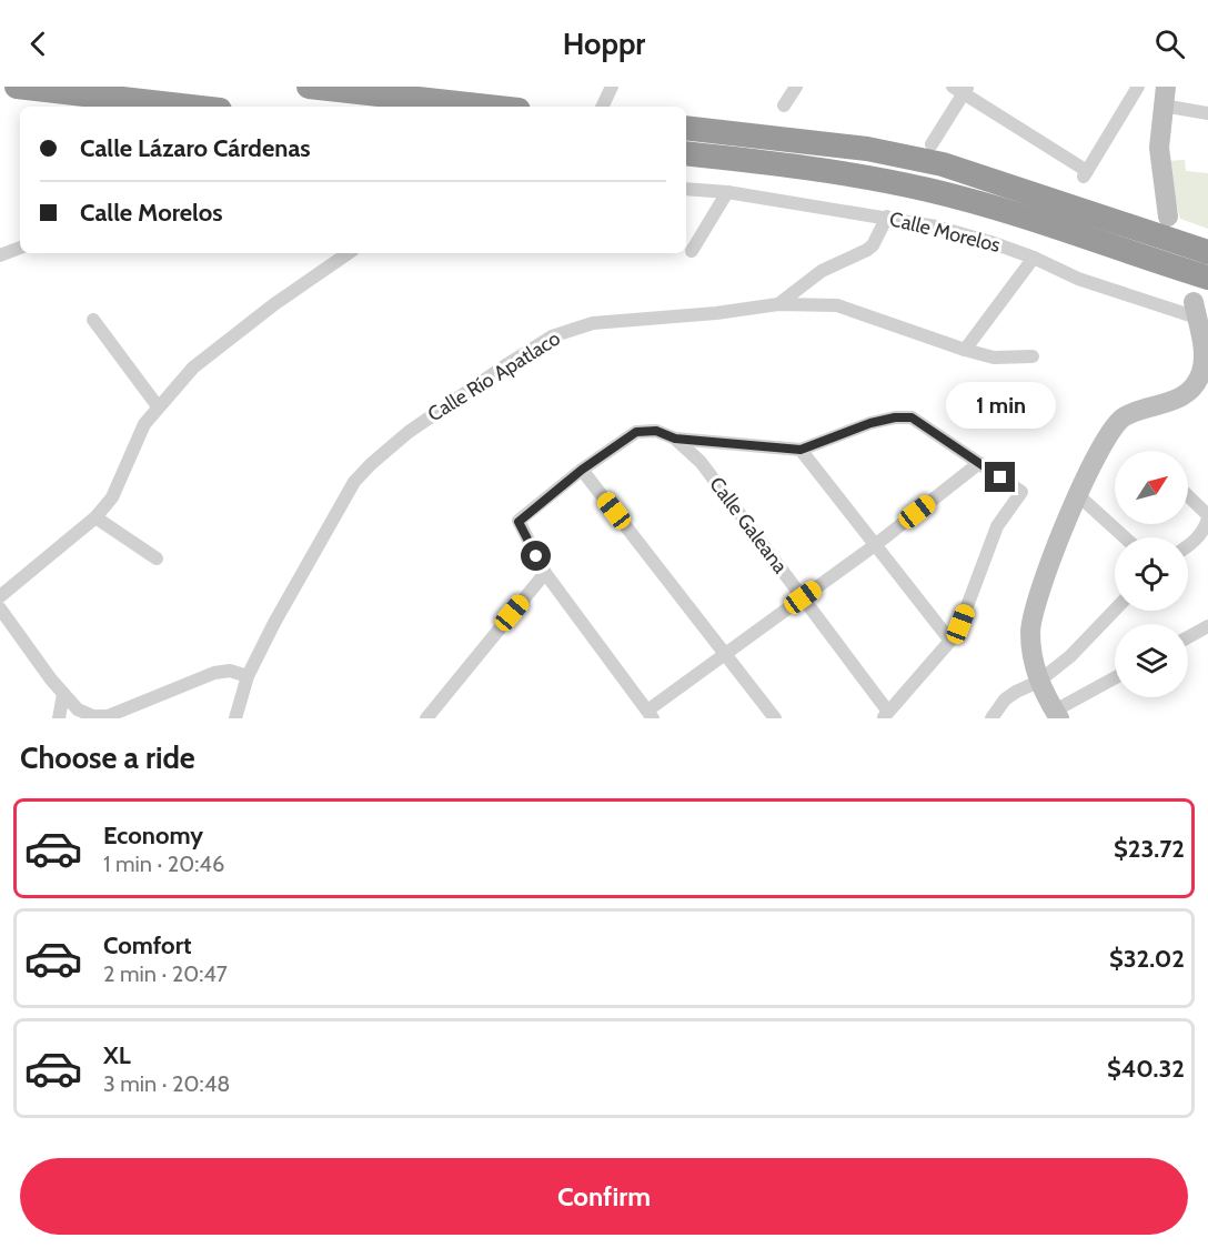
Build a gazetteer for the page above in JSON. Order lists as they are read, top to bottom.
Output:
{
  "streets": {
    "street": ["Calle Morelos", "Calle Río Apatlaco", "Calle Galeana"]
  },
  "north": "top right",
  "page": {
    "header": "Hoppr",
    "banner": ["Calle Lázaro Cárdenas", "Calle Morelos"],
    "bubble": "1 min",
    "heading": "Choose a ride",
    "list": [
      {
        "name": "Economy",
        "note": "1 min · 20:46",
        "value": "$23.72"
      },
      {
        "name": "Comfort",
        "note": "2 min · 20:47",
        "value": "$32.02"
      },
      {
        "name": "XL",
        "note": "3 min · 20:48",
        "value": "$40.32"
      }
    ],
    "buttons": "Confirm"
  }
}
